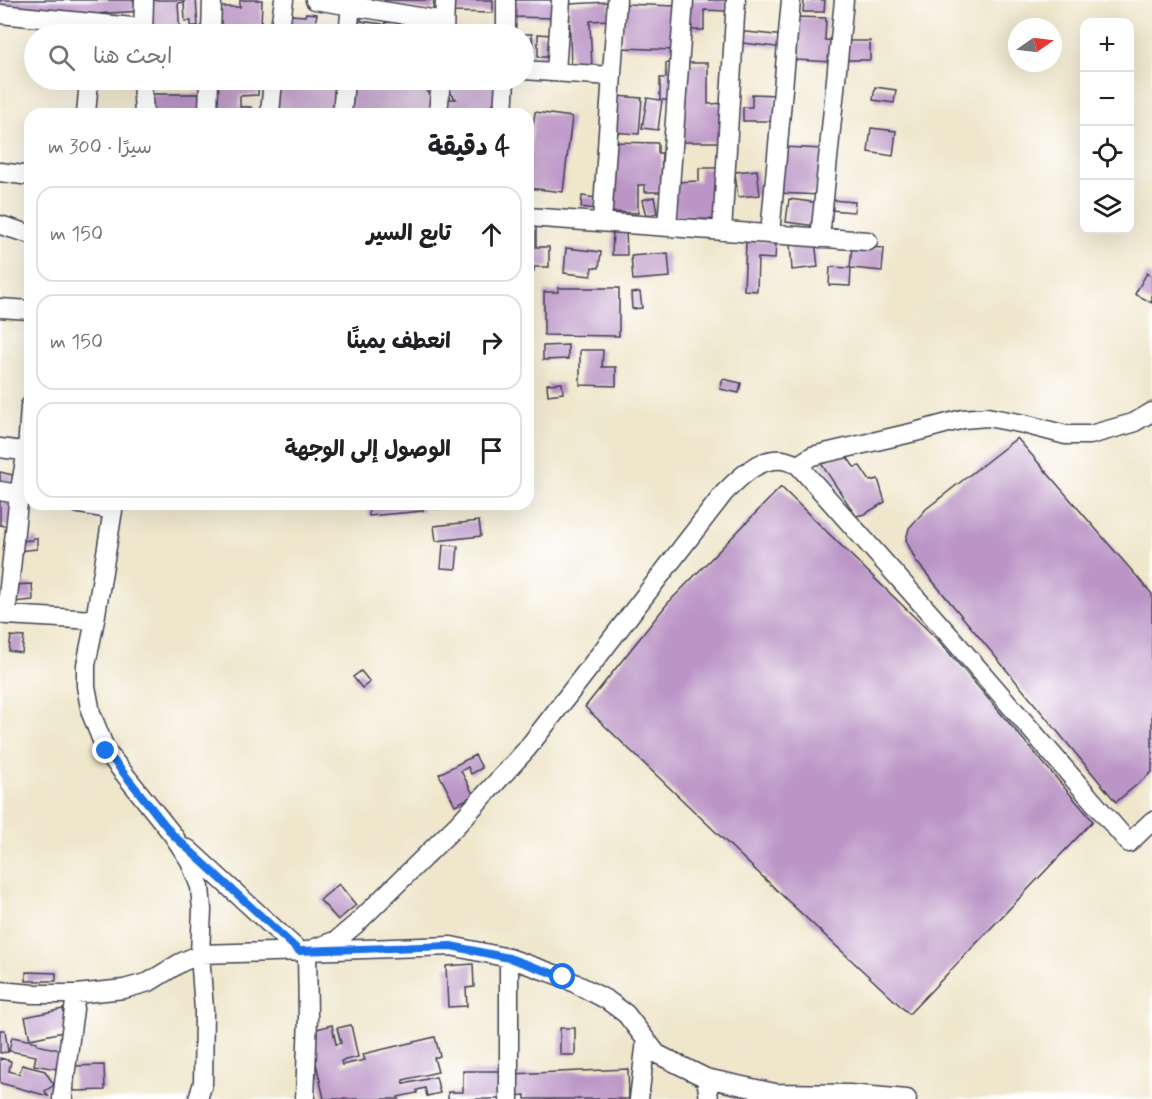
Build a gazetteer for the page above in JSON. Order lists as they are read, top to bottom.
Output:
{
  "north": "right",
  "page": {
    "map_buttons": ["+", "−"],
    "search": "ابحث هنا",
    "heading": ["4 دقيقة", "سيرًا · 300 m"],
    "list": [
      ["تابع السير", "150 m"],
      ["انعطف يمينًا", "150 m"],
      "الوصول إلى الوجهة"
    ]
  }
}
